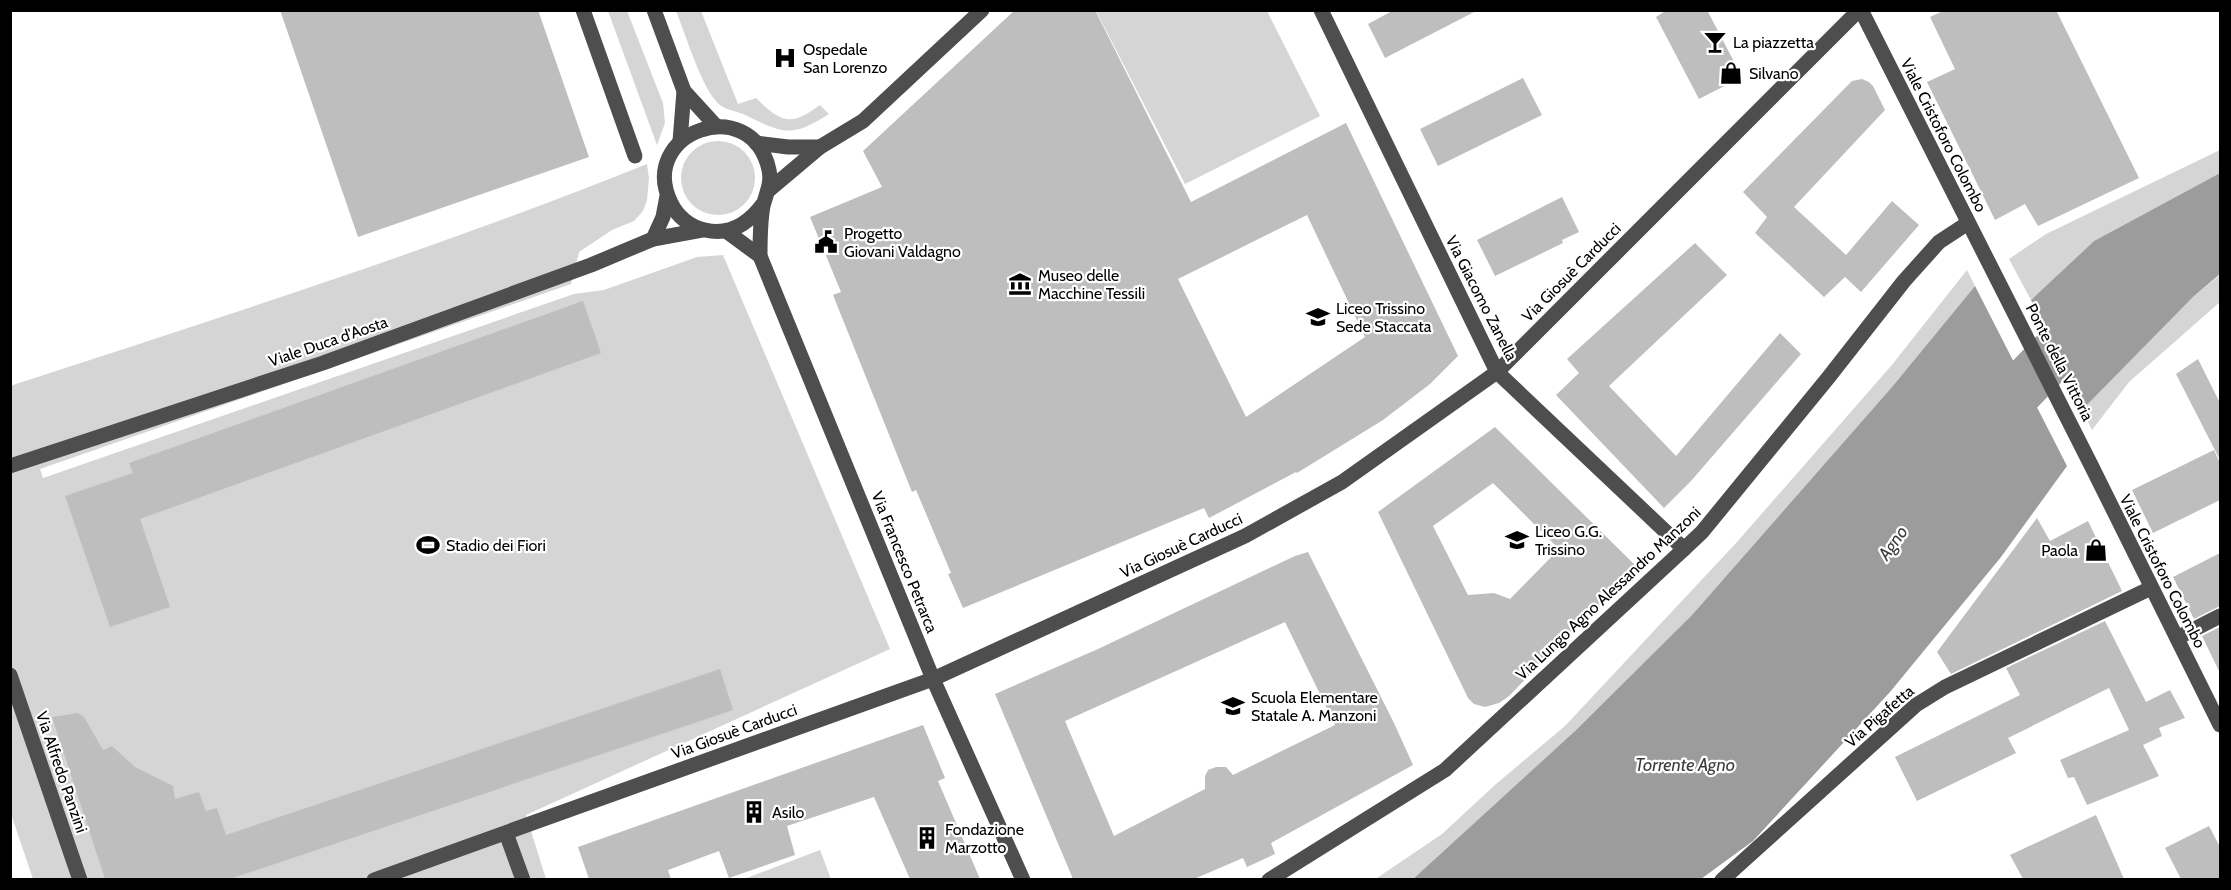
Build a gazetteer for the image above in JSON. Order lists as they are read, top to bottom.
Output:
{
  "streets": {
    "street": [
      "Viale Cristoforo Colombo",
      "Via Giosuè Carducci",
      "Via Giacomo Zanella",
      "Viale Duca d'Aosta",
      "Ponte della Vittoria",
      "Via Francesco Petrarca",
      "Via Lungo Agno Alessandro Manzoni",
      "Via Pigafetta",
      "Via Alfredo Panzini"
    ]
  },
  "crossings": [
    ["Viale Cristoforo Colombo", "Via Giosuè Carducci"],
    ["Viale Cristoforo Colombo", "Ponte della Vittoria"],
    ["Viale Cristoforo Colombo", "Via Lungo Agno Alessandro Manzoni"],
    ["Viale Cristoforo Colombo", "Via Pigafetta"],
    ["Via Giosuè Carducci", "Via Giacomo Zanella"],
    ["Via Giosuè Carducci", "Via Francesco Petrarca"],
    ["Via Giacomo Zanella", "Via Lungo Agno Alessandro Manzoni"]
  ],
  "water": ["Agno", "Torrente Agno"],
  "places": {
    "bar": ["La piazzetta"],
    "hospital": ["Ospedale San Lorenzo"],
    "shop": ["Silvano", "Paola"],
    "public building": ["Progetto Giovani Valdagno"],
    "museum": ["Museo delle Macchine Tessili"],
    "school or university": ["Liceo Trissino Sede Staccata", "Liceo G.G. Trissino", "Scuola Elementare Statale A. Manzoni"],
    "sports": ["Stadio dei Fiori"],
    "building": ["Asilo", "Fondazione Marzotto"]
  }
}
